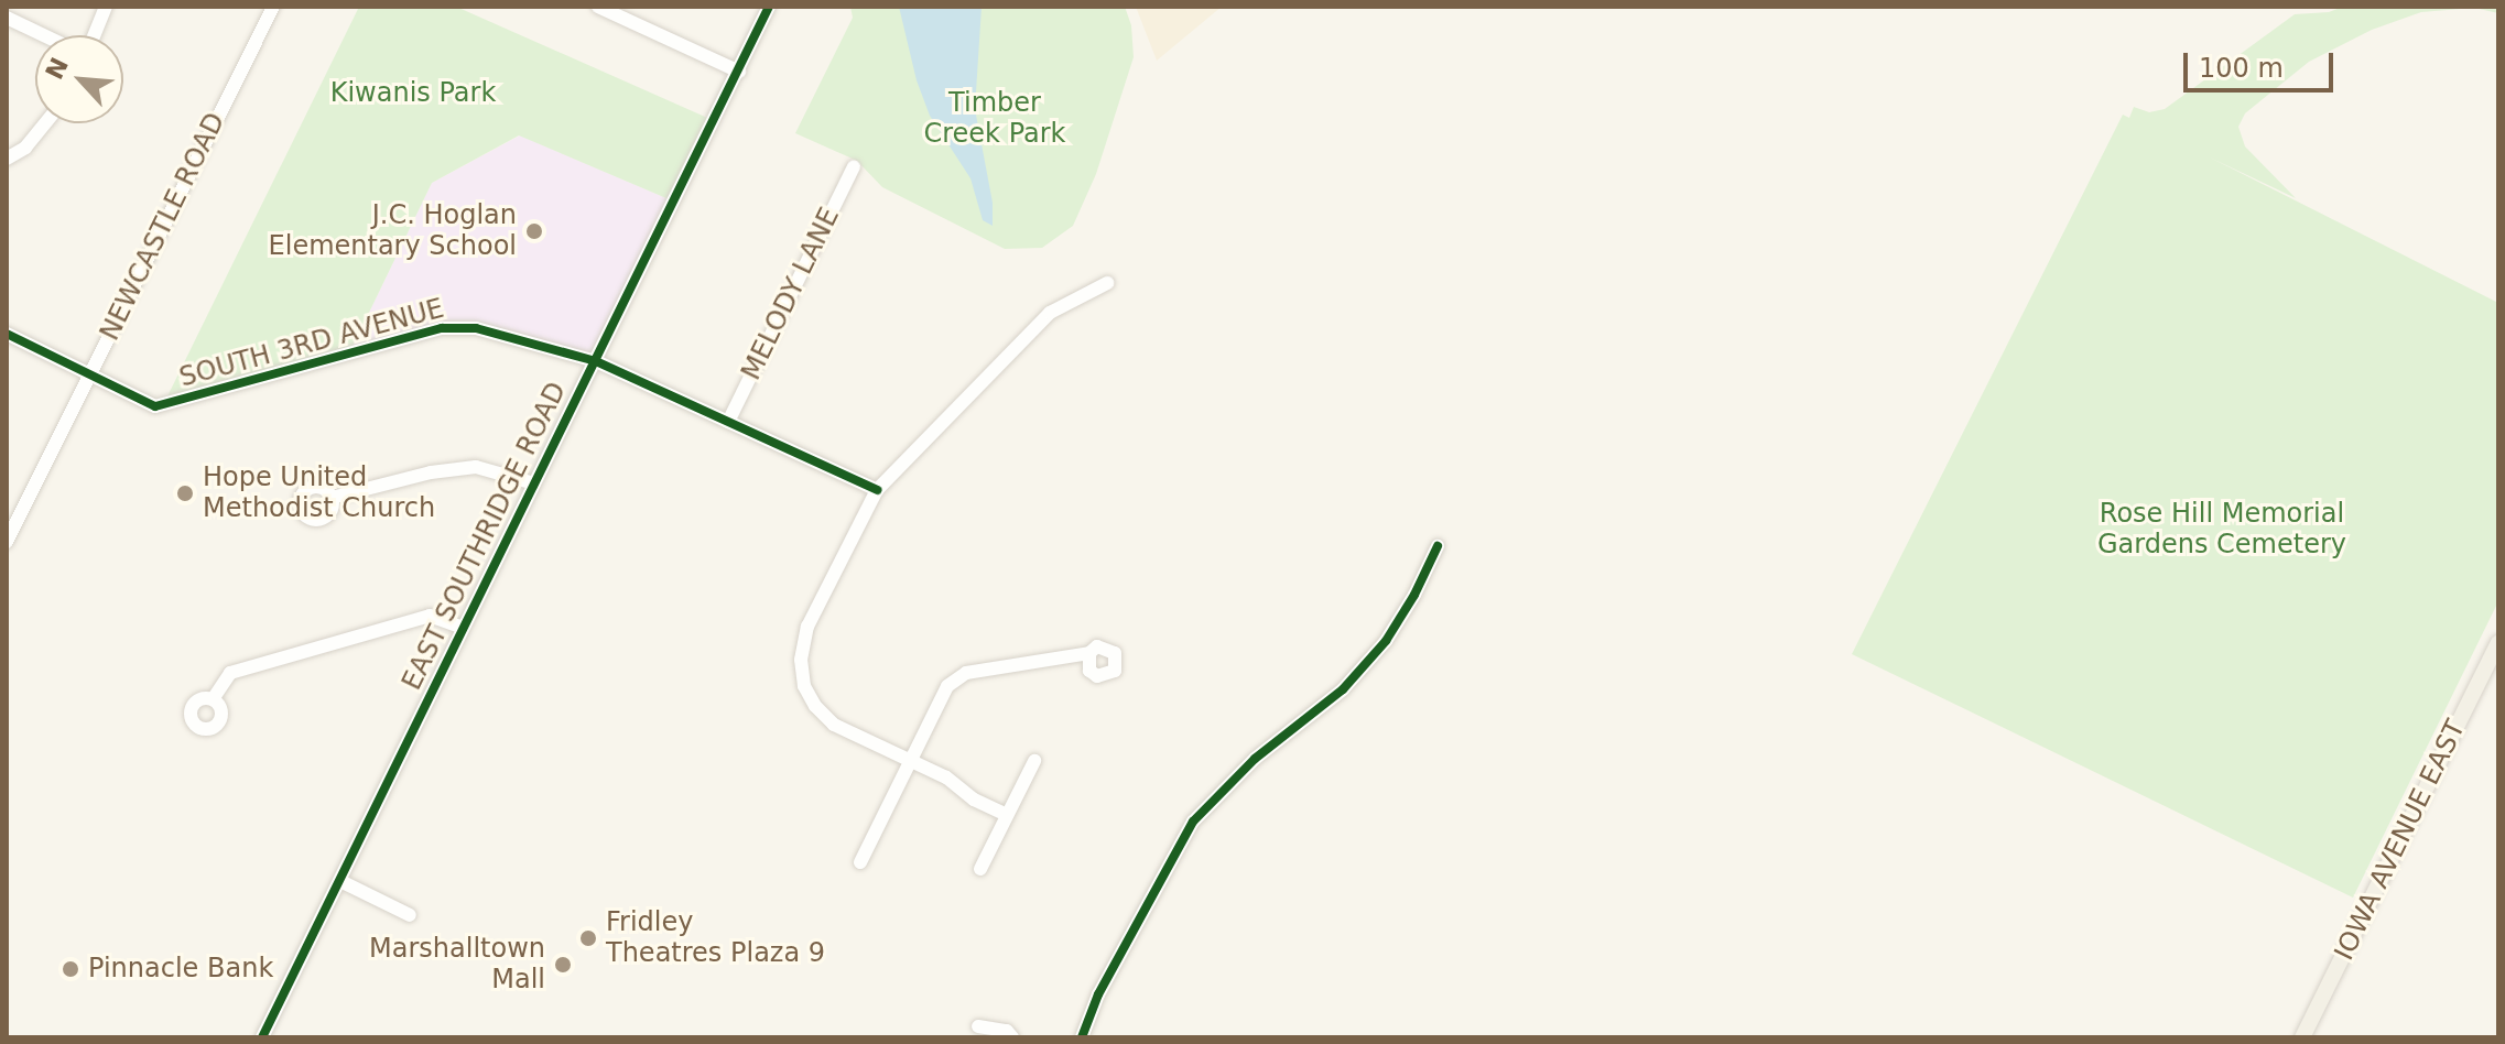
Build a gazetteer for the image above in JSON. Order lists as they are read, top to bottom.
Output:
{
  "streets": {
    "main road": ["IOWA AVENUE EAST"],
    "street": [
      "NEWCASTLE ROAD",
      "MELODY LANE",
      "SOUTH 3RD AVENUE",
      "EAST SOUTHRIDGE ROAD"
    ]
  },
  "crossings": [
    ["NEWCASTLE ROAD", "SOUTH 3RD AVENUE"],
    ["MELODY LANE", "SOUTH 3RD AVENUE"],
    ["SOUTH 3RD AVENUE", "EAST SOUTHRIDGE ROAD"]
  ],
  "parks": ["Kiwanis Park", "Timber Creek Park", "Rose Hill Memorial Gardens Cemetery"],
  "places": [
    "J.C. Hoglan Elementary School",
    "Hope United Methodist Church",
    "Fridley Theatres Plaza 9",
    "Marshalltown Mall",
    "Pinnacle Bank"
  ],
  "scale_bar": "100 m",
  "north": "top left"
}
